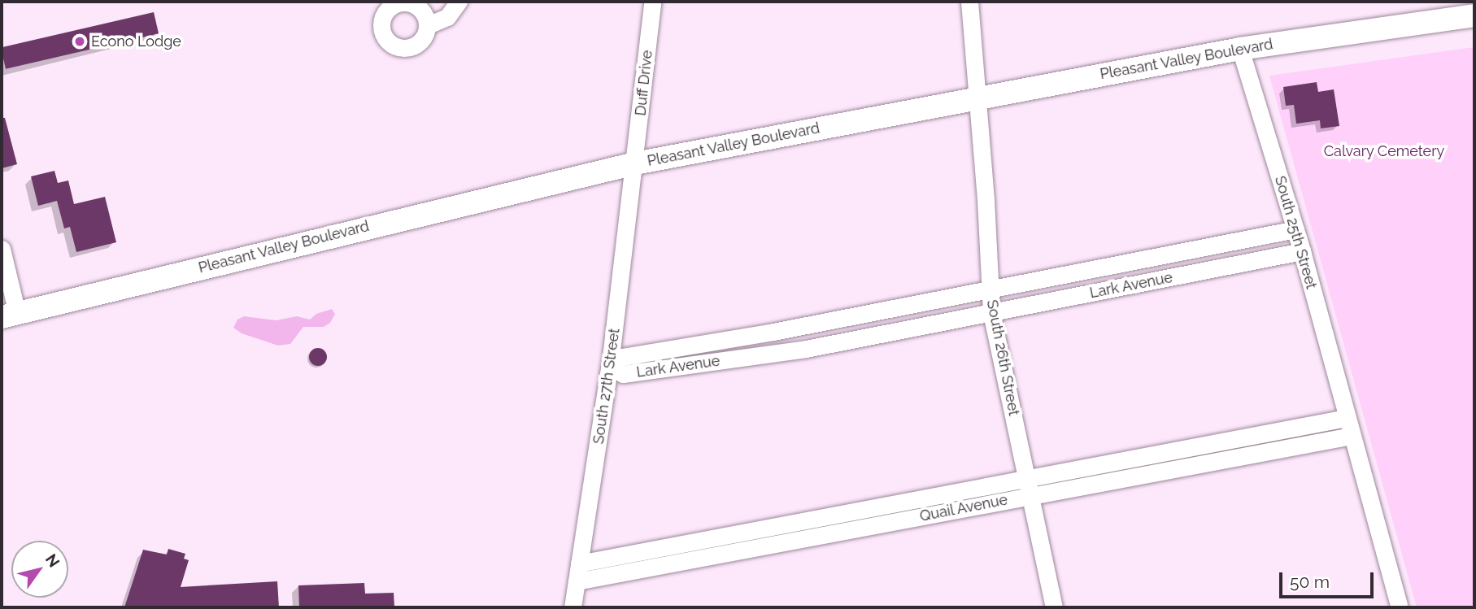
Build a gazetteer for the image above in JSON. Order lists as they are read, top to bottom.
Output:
{
  "streets": {
    "main road": ["Pleasant Valley Boulevard"],
    "street": [
      "Duff Drive",
      "South 25th Street",
      "Lark Avenue",
      "South 26th Street",
      "South 27th Street",
      "Quail Avenue"
    ]
  },
  "crossings": [
    ["Pleasant Valley Boulevard", "Duff Drive"],
    ["Pleasant Valley Boulevard", "South 25th Street"],
    ["Pleasant Valley Boulevard", "South 26th Street"],
    ["Pleasant Valley Boulevard", "South 27th Street"],
    ["Duff Drive", "South 27th Street"],
    ["South 25th Street", "Lark Avenue"],
    ["South 25th Street", "Quail Avenue"],
    ["Lark Avenue", "South 26th Street"],
    ["Lark Avenue", "South 27th Street"],
    ["South 26th Street", "Quail Avenue"],
    ["South 27th Street", "Quail Avenue"]
  ],
  "parks": ["Calvary Cemetery"],
  "places": ["Econo Lodge"],
  "scale_bar": "50 m",
  "north": "top right"
}
